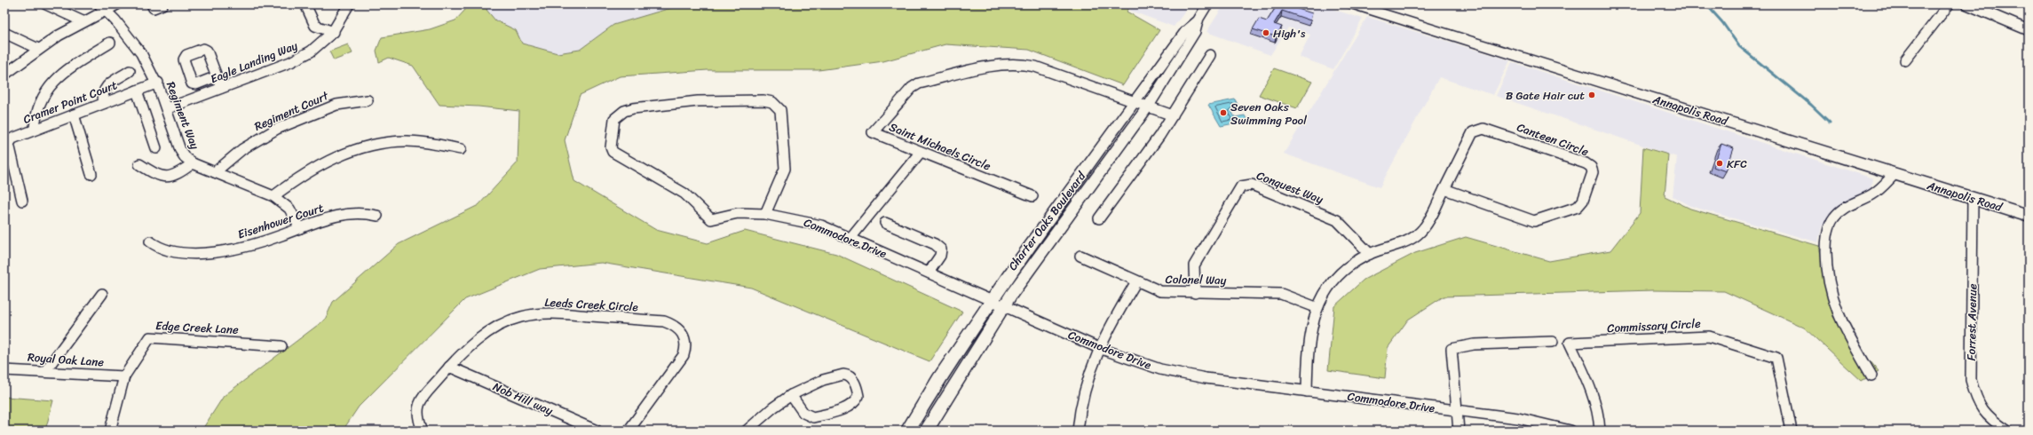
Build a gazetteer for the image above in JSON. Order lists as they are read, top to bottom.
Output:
{
  "streets": {
    "main road": ["Annapolis Road"],
    "street": [
      "Eagle Landing Way",
      "Cramer Point Court",
      "Regiment Court",
      "Regiment Way",
      "Canteen Circle",
      "Saint Michaels Circle",
      "Conquest Way",
      "Eisenhower Court",
      "Charter Oaks Boulevard",
      "Commodore Drive",
      "Colonel Way",
      "Leeds Creek Circle",
      "Forrest Avenue",
      "Commissary Circle",
      "Edge Creek Lane",
      "Royal Oak Lane",
      "Nob Hill way"
    ]
  },
  "crossings": [
    ["Eagle Landing Way", "Regiment Way"],
    ["Cramer Point Court", "Regiment Way"],
    ["Annapolis Road", "Forrest Avenue"],
    ["Regiment Court", "Regiment Way"],
    ["Regiment Way", "Eisenhower Court"],
    ["Canteen Circle", "Conquest Way"],
    ["Canteen Circle", "Commodore Drive"],
    ["Canteen Circle", "Colonel Way"],
    ["Saint Michaels Circle", "Charter Oaks Boulevard"],
    ["Conquest Way", "Colonel Way"],
    ["Charter Oaks Boulevard", "Commodore Drive"],
    ["Leeds Creek Circle", "Nob Hill way"],
    ["Edge Creek Lane", "Royal Oak Lane"]
  ],
  "places": [
    "High's",
    "B Gate Hair cut",
    "Seven Oaks Swimming Pool",
    "KFC"
  ]
}
